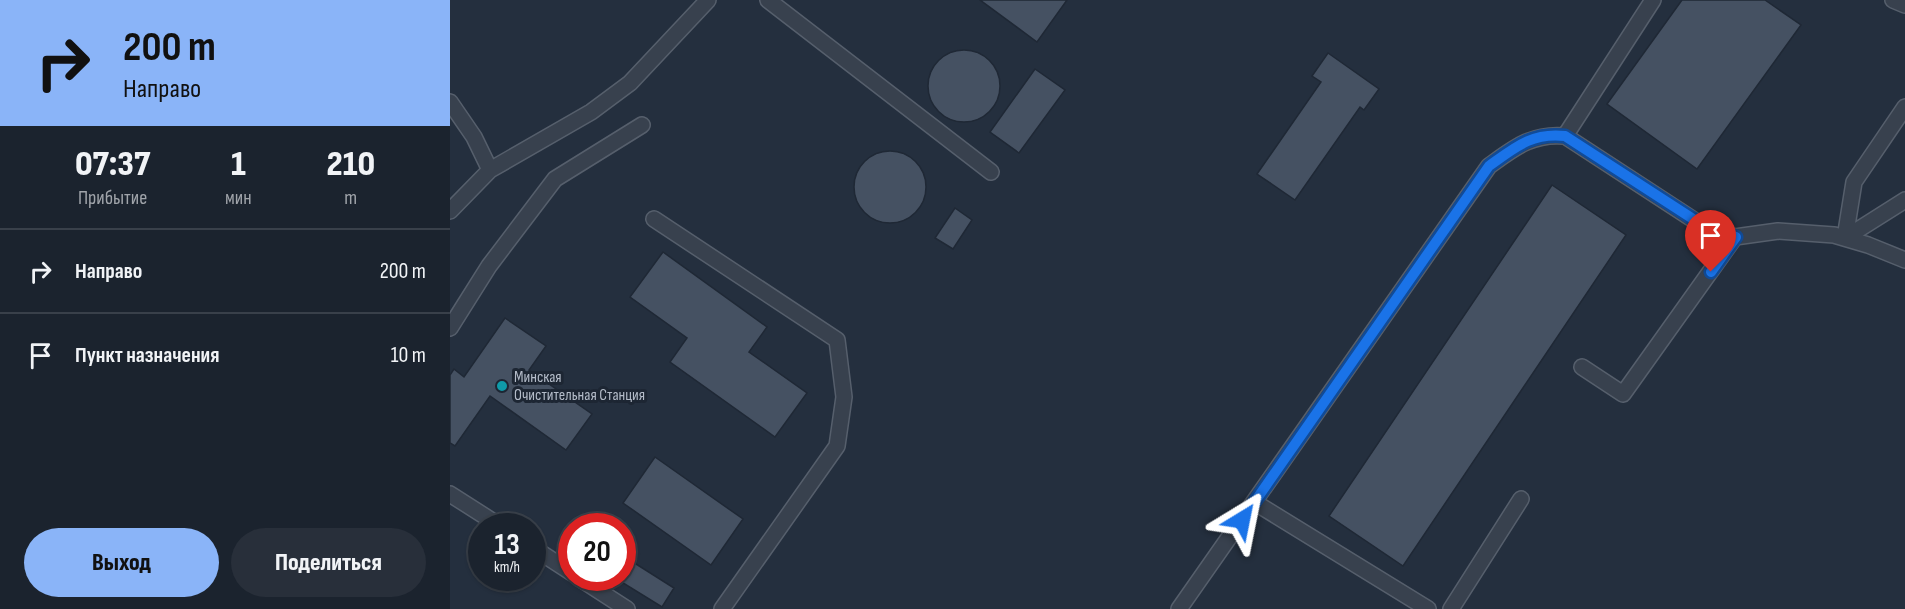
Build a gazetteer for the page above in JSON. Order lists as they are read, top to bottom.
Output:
{
  "places": ["Минская Очистительная Станция"],
  "page": {
    "turn": ["200 m", "Направо"],
    "eta": [
      "07:37",
      "Прибытие",
      "1",
      "мин",
      "210",
      "m"
    ],
    "list": [
      {
        "name": "Направо",
        "value": "200 m"
      },
      {
        "name": "Пункт назначения",
        "value": "10 m"
      }
    ],
    "speed": "13 km/h",
    "limit": "20",
    "buttons": ["Выход", "Поделиться"]
  }
}
